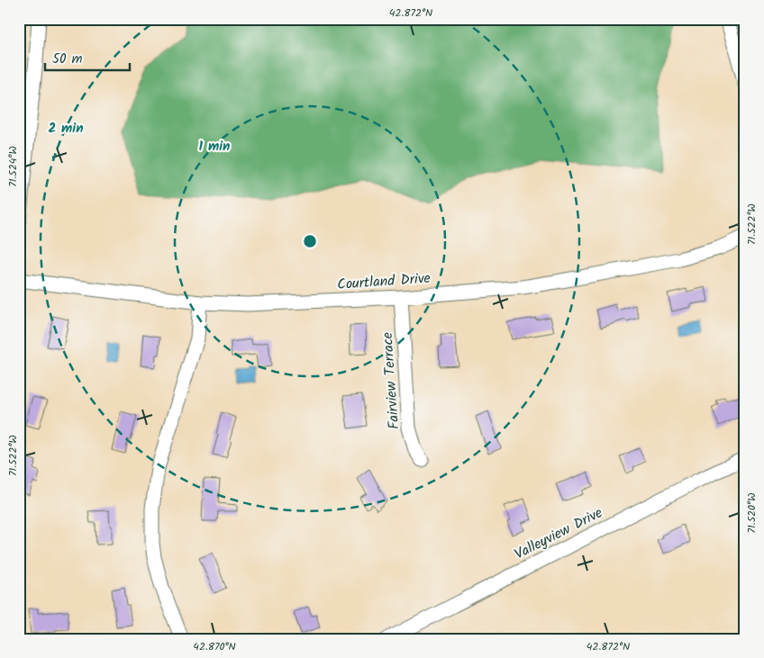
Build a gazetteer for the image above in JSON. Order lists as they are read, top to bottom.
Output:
{
  "streets": {
    "street": ["Courtland Drive", "Fairview Terrace", "Valleyview Drive"]
  },
  "crossings": [
    ["Courtland Drive", "Fairview Terrace"]
  ],
  "scale_bar": "50 m",
  "coordinates": [
    "42.872°N",
    "71.524°W",
    "71.522°W",
    "71.520°W",
    "42.870°N"
  ],
  "rings": ["2 min", "1 min"]
}
